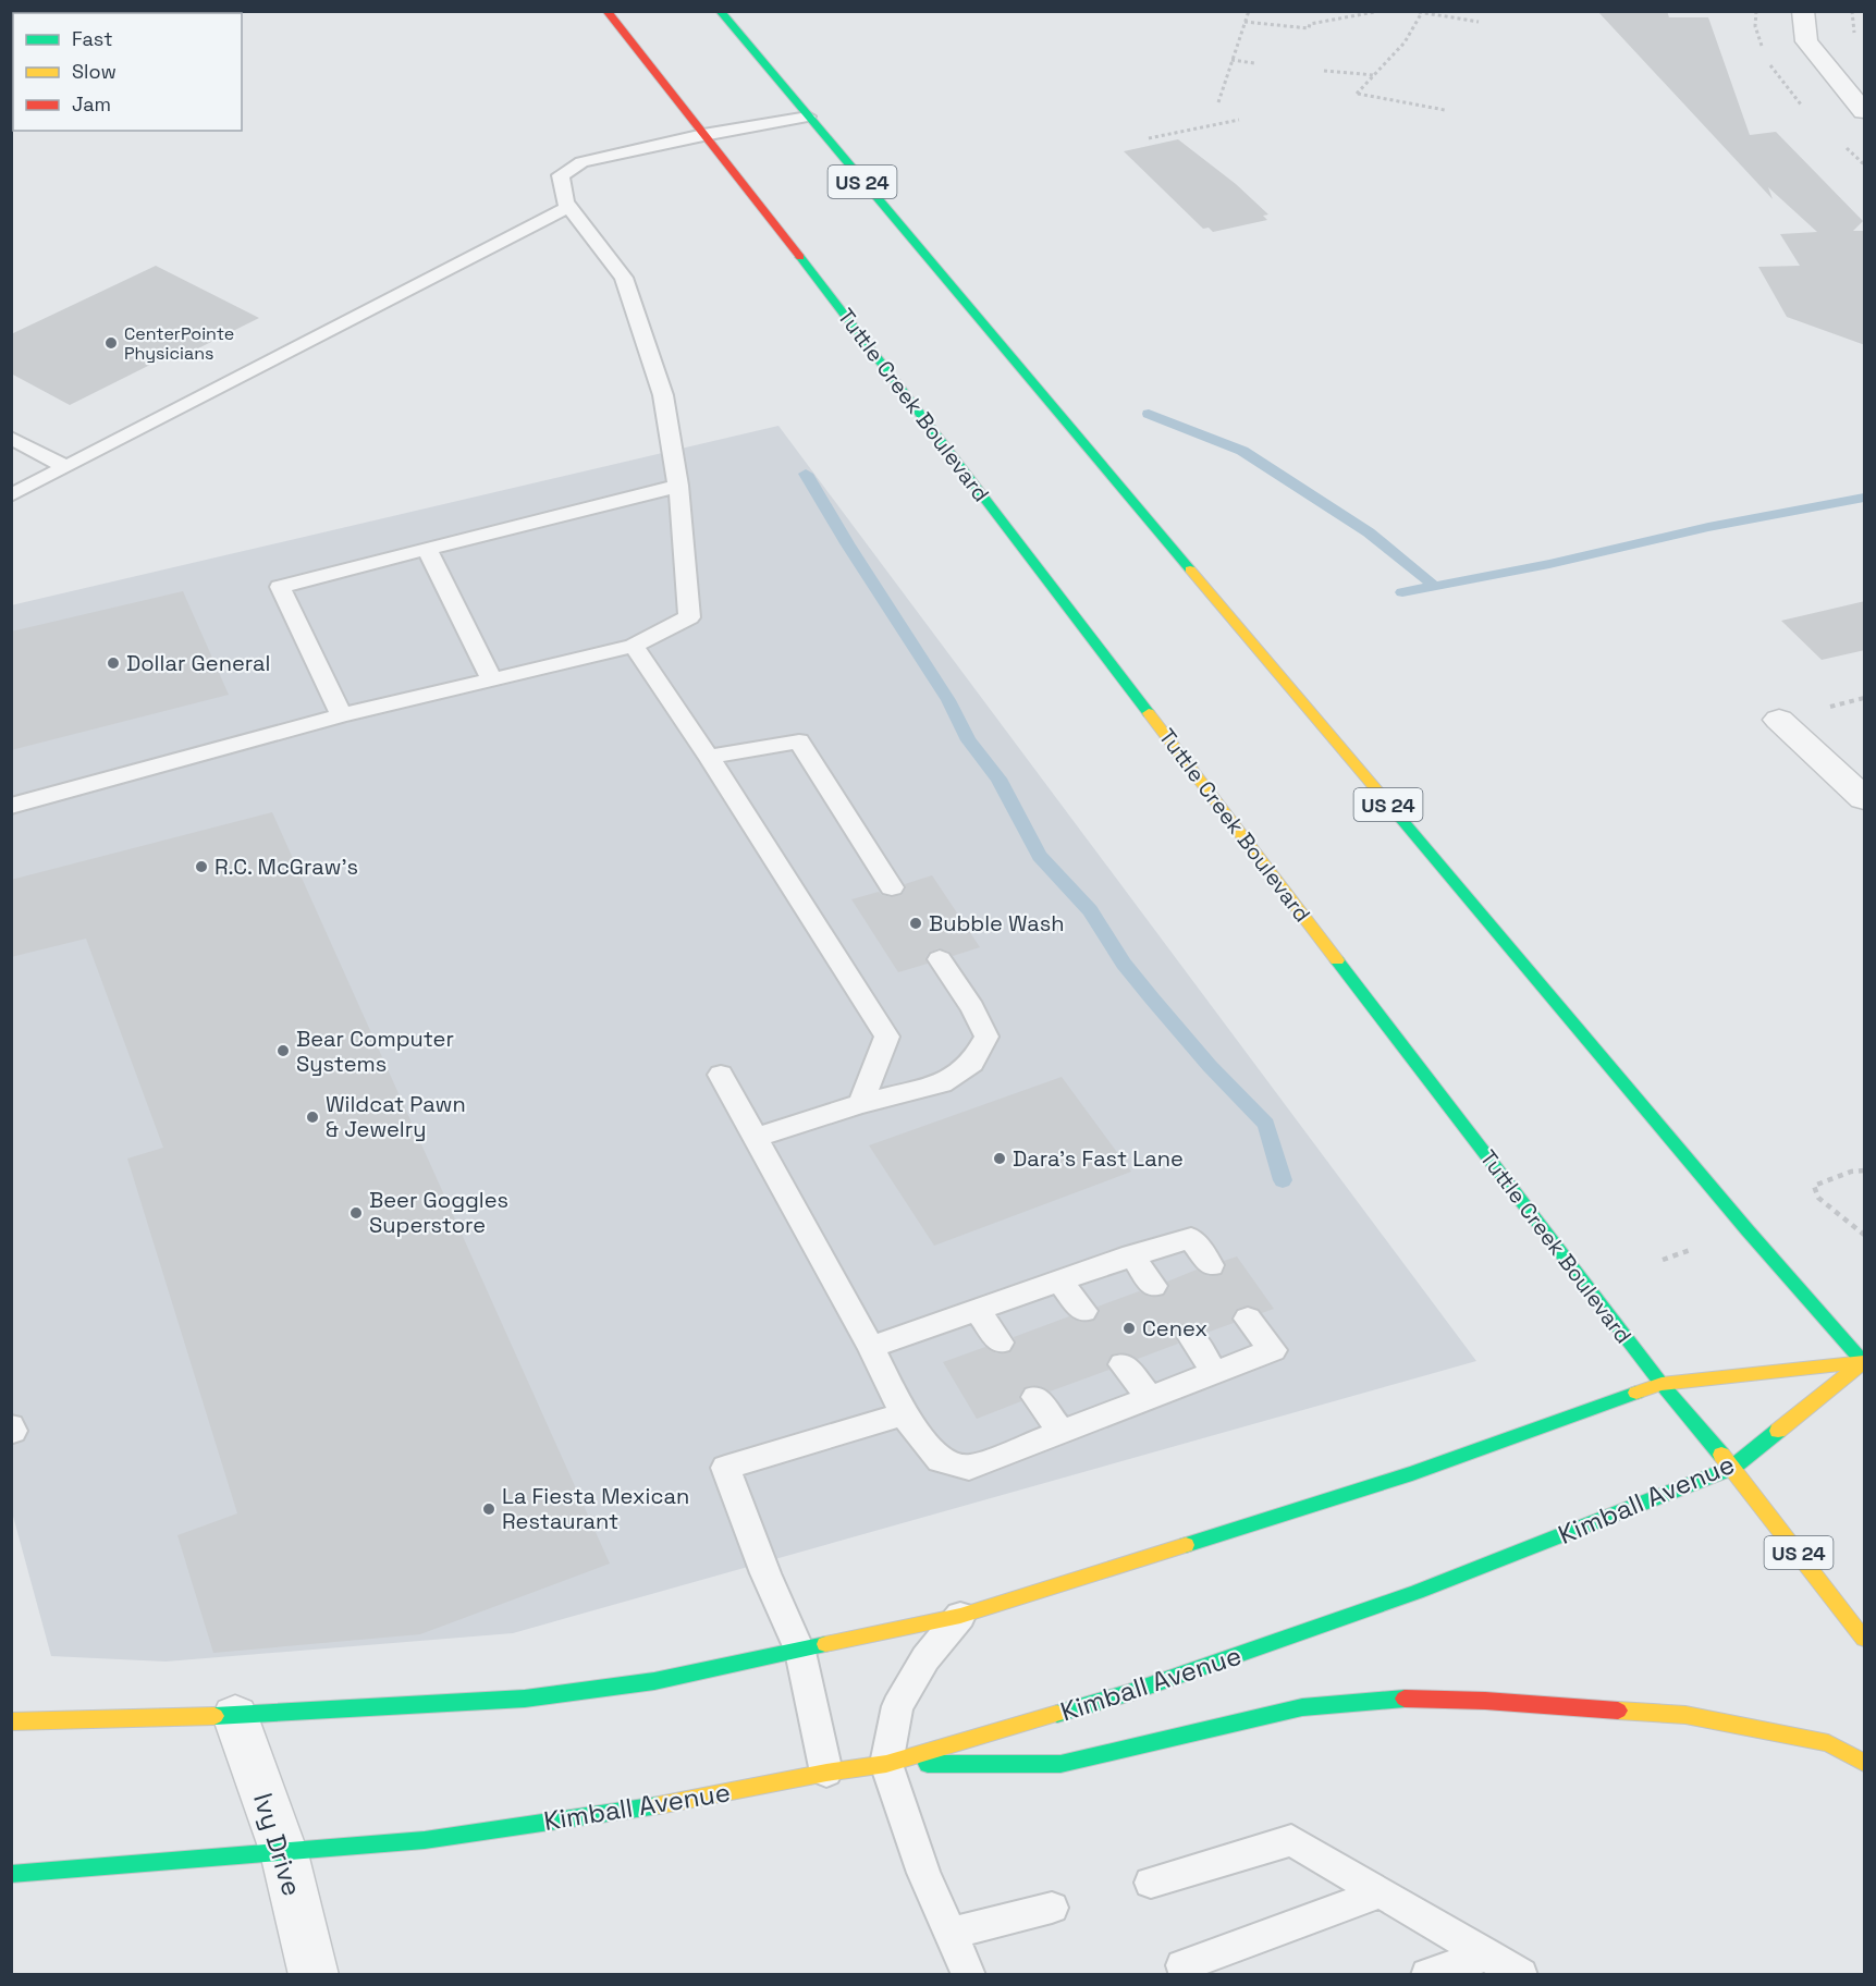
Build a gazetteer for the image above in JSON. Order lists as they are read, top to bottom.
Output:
{
  "streets": {
    "main road": ["US 24", "Tuttle Creek Boulevard", "Kimball Avenue"],
    "street": ["Ivy Drive"]
  },
  "crossings": [
    ["US 24", "Kimball Avenue"],
    ["Tuttle Creek Boulevard", "Kimball Avenue"],
    ["Kimball Avenue", "Ivy Drive"]
  ],
  "places": [
    "CenterPointe Physicians",
    "Dollar General",
    "R.C. McGraw's",
    "Bubble Wash",
    "Bear Computer Systems",
    "Wildcat Pawn & Jewelry",
    "Dara's Fast Lane",
    "Beer Goggles Superstore",
    "Cenex",
    "La Fiesta Mexican Restaurant"
  ],
  "legend": ["Fast", "Slow", "Jam"]
}
